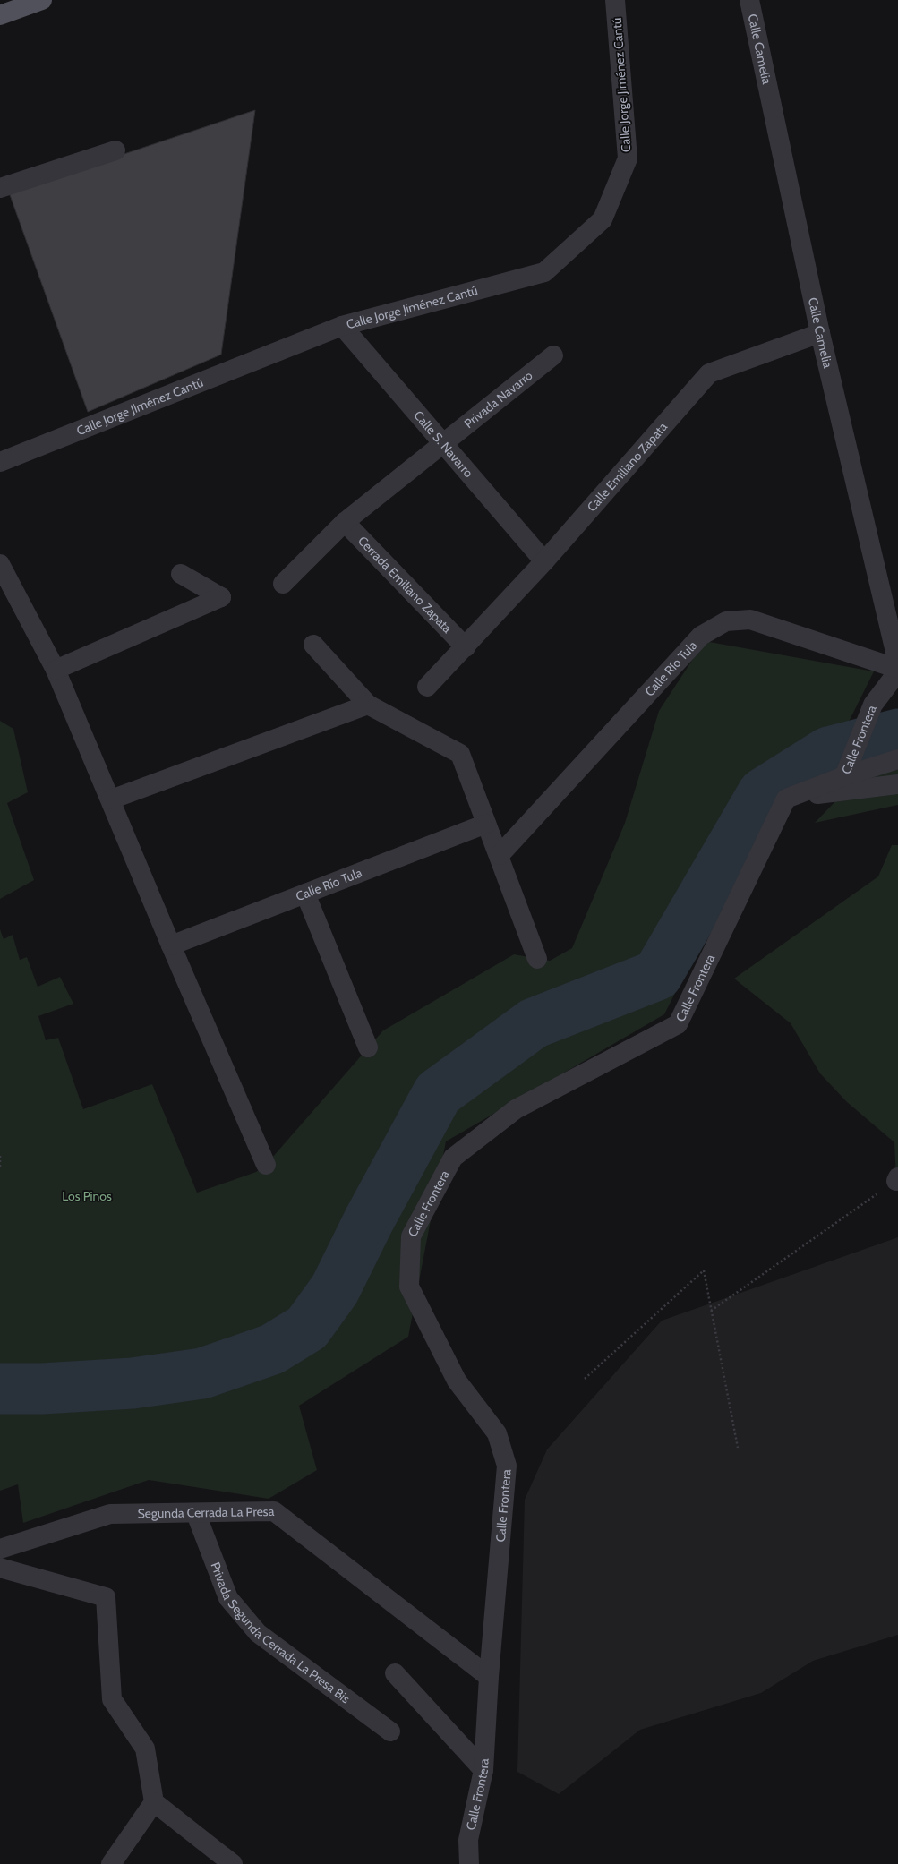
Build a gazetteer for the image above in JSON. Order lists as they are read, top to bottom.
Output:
{
  "streets": {
    "street": [
      "Calle Camelia",
      "Calle Jorge Jiménez Cantú",
      "Privada Navarro",
      "Calle S. Navarro",
      "Calle Emiliano Zapata",
      "Cerrada Emiliano Zapata",
      "Calle Río Tula",
      "Calle Frontera",
      "Segunda Cerrada La Presa",
      "Privada Segunda Cerrada La Presa Bis"
    ]
  },
  "crossings": [
    ["Calle Camelia", "Calle Emiliano Zapata"],
    ["Calle Jorge Jiménez Cantú", "Calle S. Navarro"],
    ["Privada Navarro", "Calle S. Navarro"],
    ["Calle S. Navarro", "Calle Emiliano Zapata"],
    ["Calle Emiliano Zapata", "Cerrada Emiliano Zapata"],
    ["Calle Río Tula", "Calle Frontera"],
    ["Calle Frontera", "Segunda Cerrada La Presa"],
    ["Segunda Cerrada La Presa", "Privada Segunda Cerrada La Presa Bis"]
  ],
  "parks": ["Los Pinos"]
}
